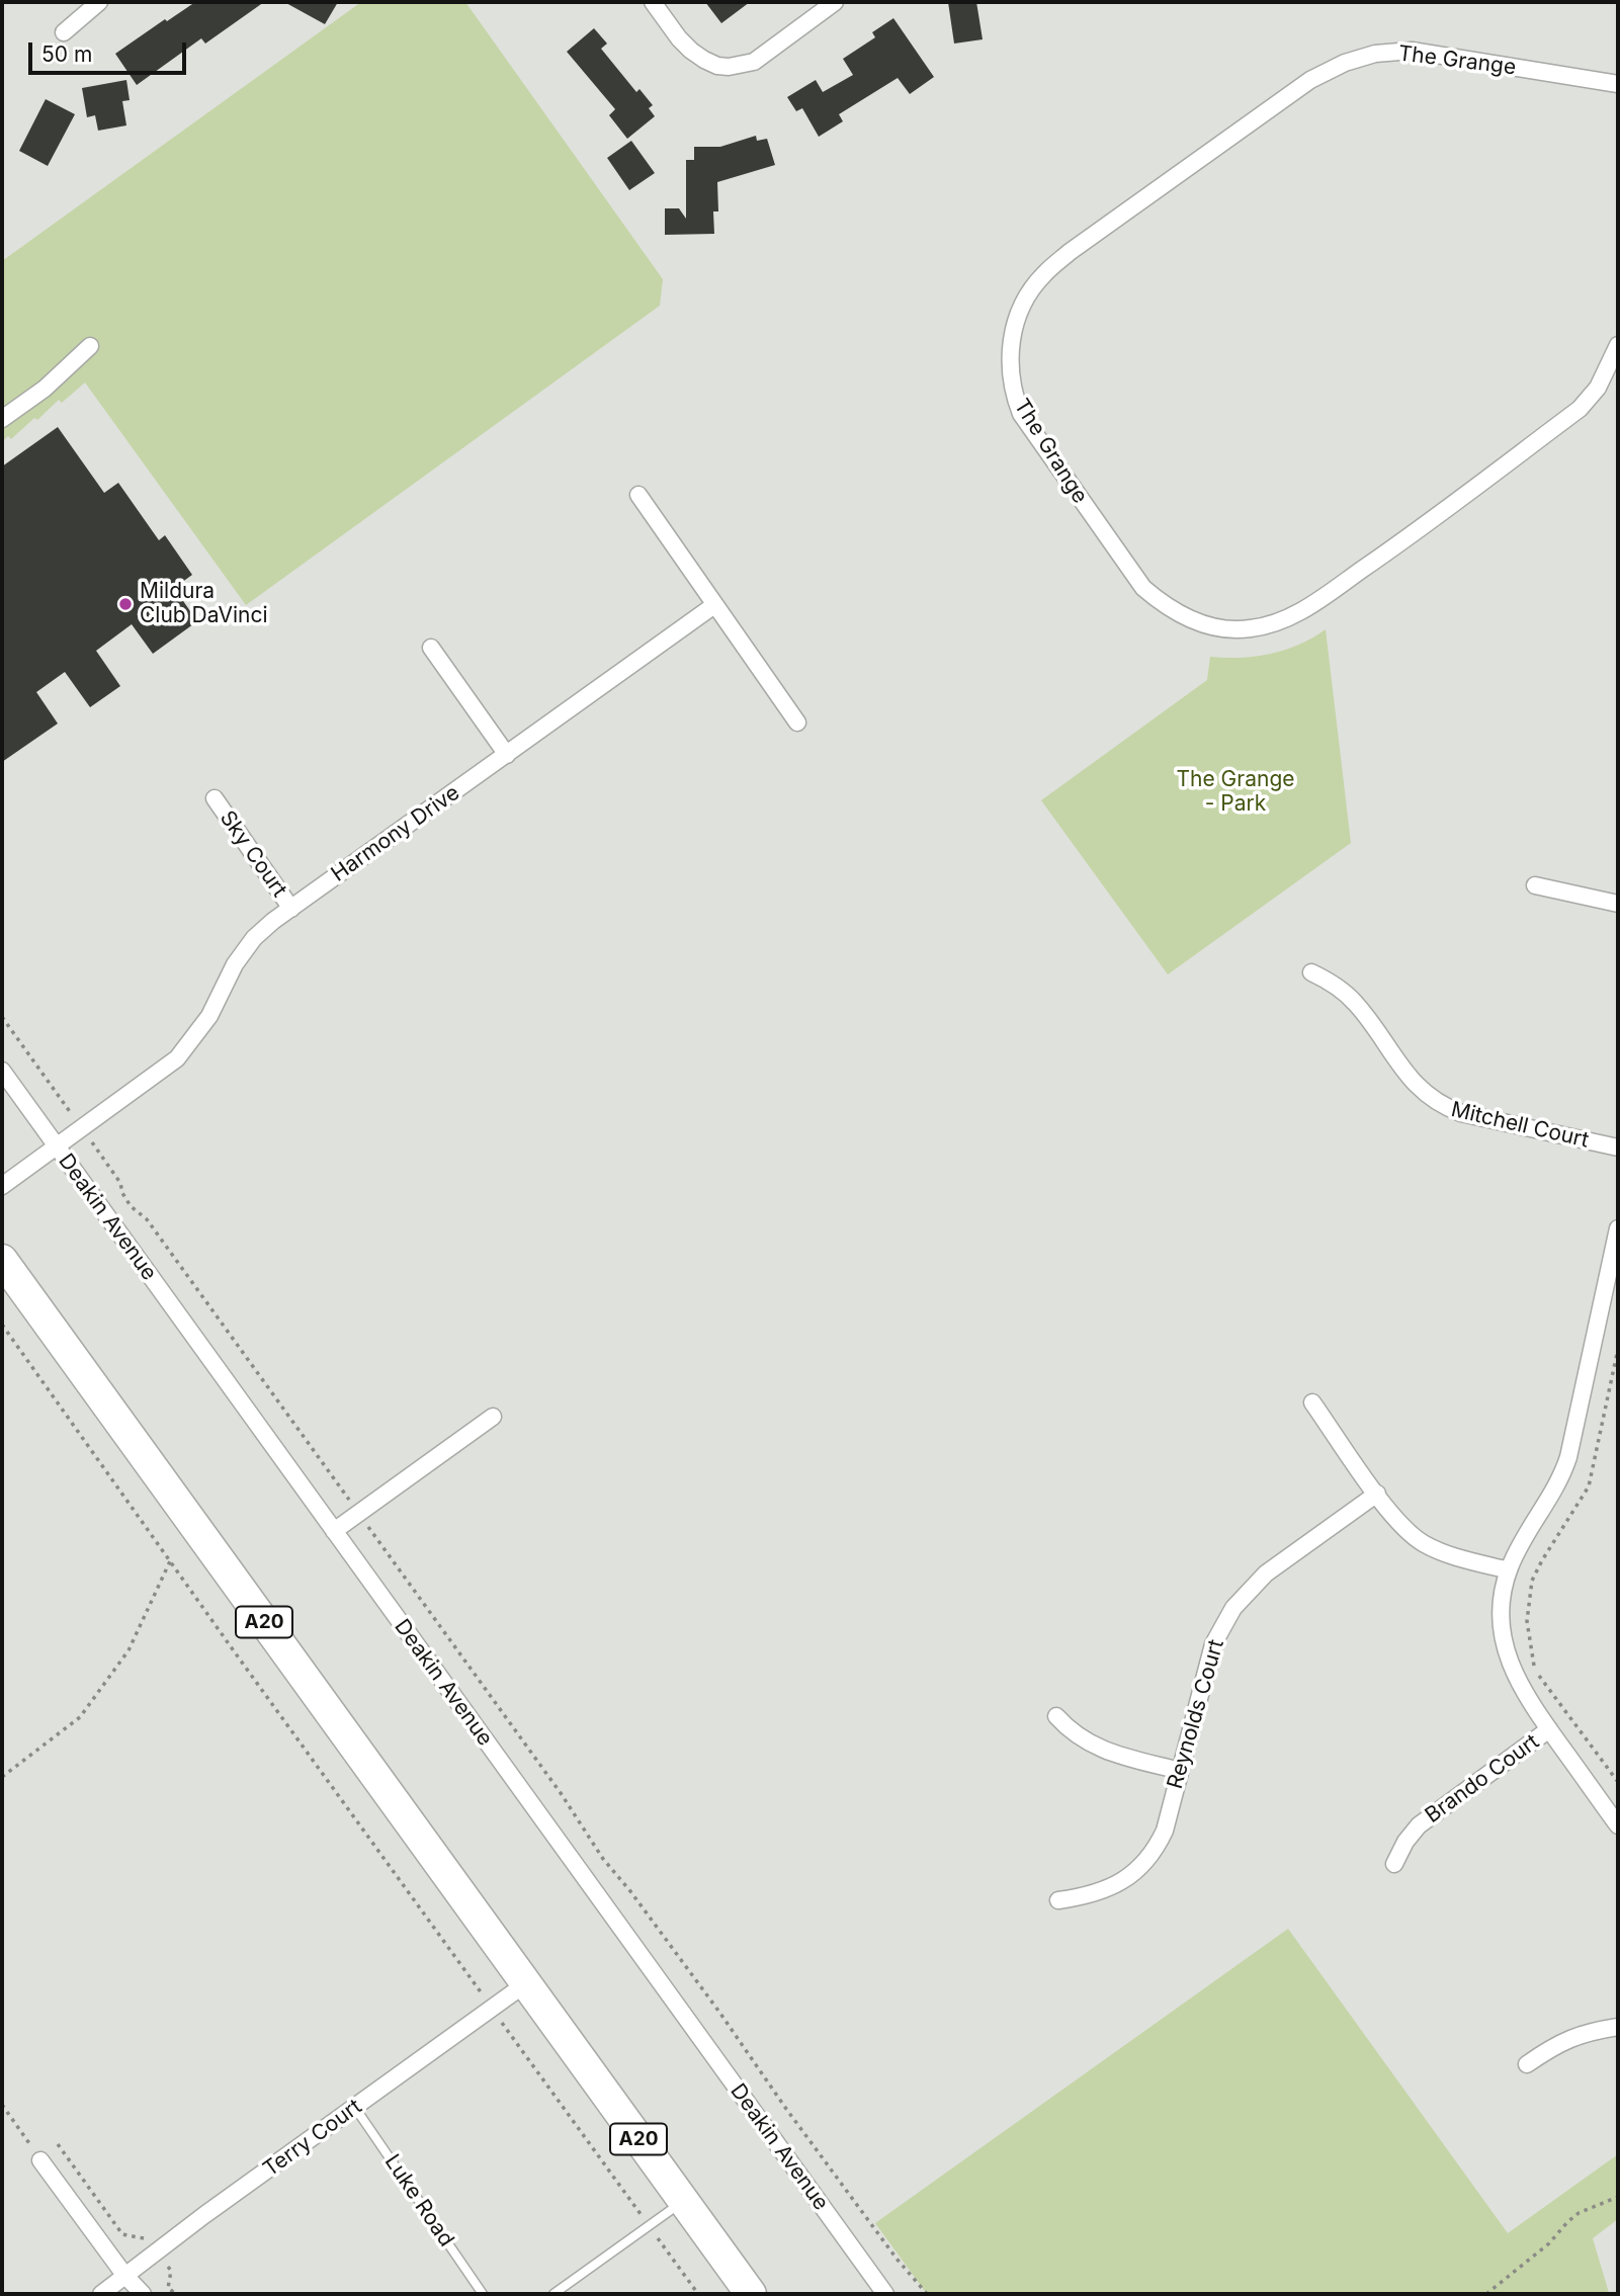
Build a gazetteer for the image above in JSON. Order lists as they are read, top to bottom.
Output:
{
  "streets": {
    "highway": ["A20"],
    "street": [
      "The Grange",
      "Harmony Drive",
      "Sky Court",
      "Mitchell Court",
      "Deakin Avenue",
      "Reynolds Court",
      "Brando Court",
      "Terry Court"
    ],
    "lane": ["Luke Road"]
  },
  "crossings": [
    ["Harmony Drive", "Sky Court"],
    ["Harmony Drive", "Deakin Avenue"],
    ["A20", "Terry Court"],
    ["Terry Court", "Luke Road"]
  ],
  "parks": ["The Grange - Park"],
  "places": ["Mildura Club DaVinci"],
  "scale_bar": "50 m"
}
